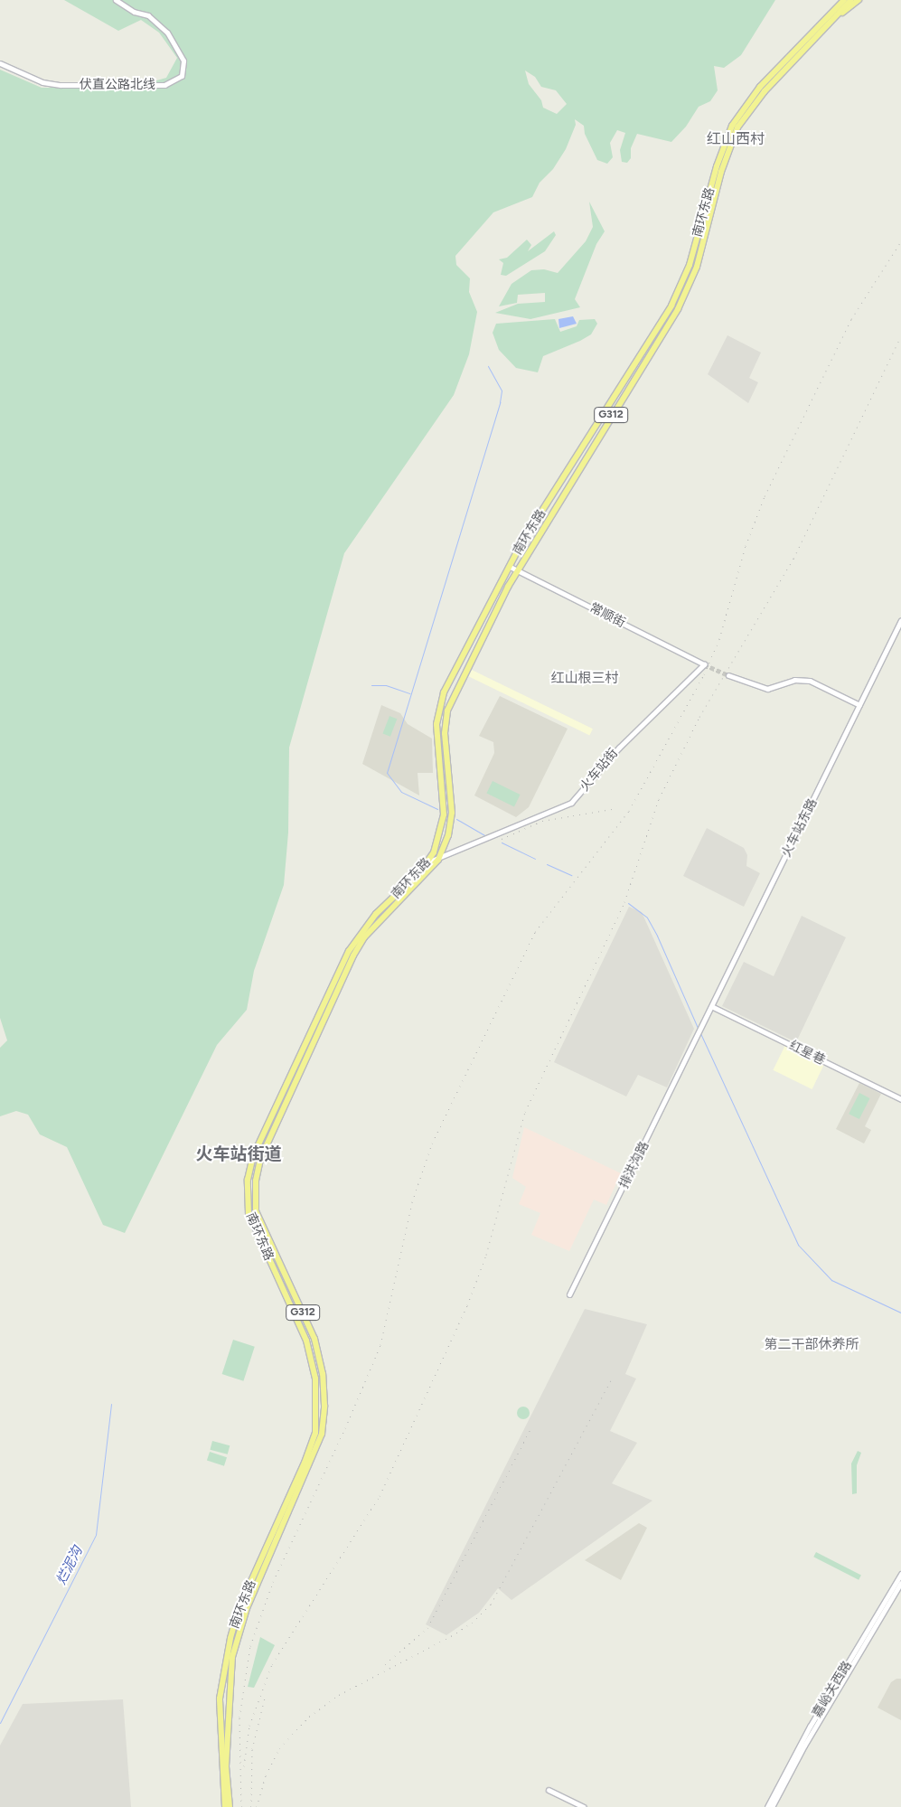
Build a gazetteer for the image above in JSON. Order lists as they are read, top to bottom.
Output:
{
  "streets": {
    "highway": ["南环东路", "G312"],
    "main road": [
      "伏直公路北线",
      "常顺街",
      "火车站街",
      "火车站东路",
      "红星巷",
      "排洪沟路",
      "嘉峪关西路"
    ]
  },
  "crossings": [
    ["南环东路", "常顺街"],
    ["南环东路", "火车站街"],
    ["常顺街", "火车站街"],
    ["火车站东路", "红星巷"],
    ["火车站东路", "排洪沟路"]
  ],
  "districts": [
    "红山西村",
    "红山根三村",
    "火车站街道",
    "第二干部休养所"
  ],
  "water": ["烂泥沟"]
}
